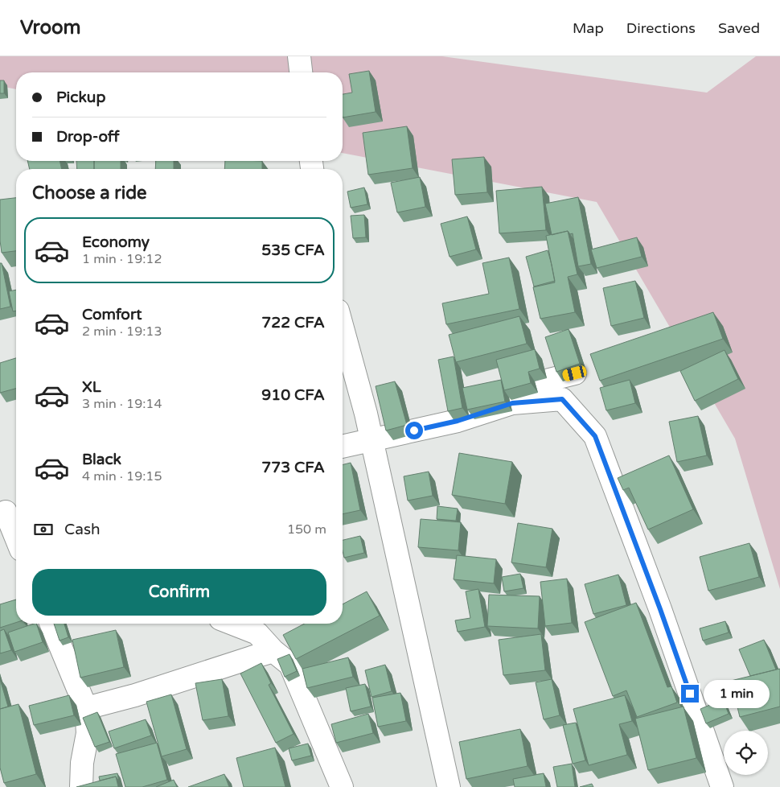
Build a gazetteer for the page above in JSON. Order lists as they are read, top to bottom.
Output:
{
  "page": {
    "header": "Vroom",
    "nav": ["Map", "Directions", "Saved"],
    "banner": ["Pickup", "Drop-off"],
    "heading": "Choose a ride",
    "list": [
      {
        "name": "Economy",
        "note": "1 min · 19:12",
        "value": "535 CFA"
      },
      {
        "name": "Comfort",
        "note": "2 min · 19:13",
        "value": "722 CFA"
      },
      {
        "name": "XL",
        "note": "3 min · 19:14",
        "value": "910 CFA"
      },
      {
        "name": "Black",
        "note": "4 min · 19:15",
        "value": "773 CFA"
      }
    ],
    "pay": ["Cash", "150 m"],
    "buttons": "Confirm",
    "bubble": "1 min"
  }
}
